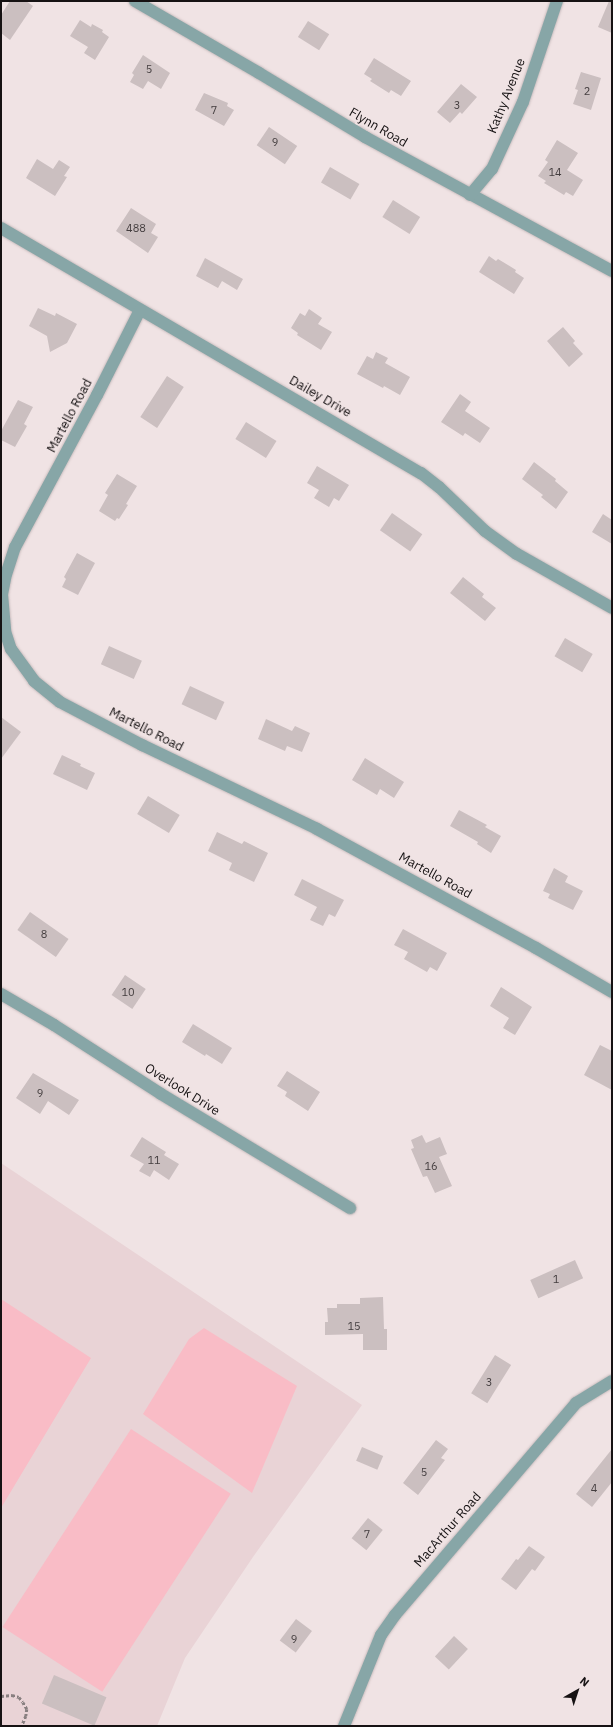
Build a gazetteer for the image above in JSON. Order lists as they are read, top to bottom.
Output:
{
  "streets": {
    "street": [
      "Kathy Avenue",
      "Flynn Road",
      "Dailey Drive",
      "Martello Road",
      "Overlook Drive",
      "MacArthur Road"
    ]
  },
  "crossings": [
    ["Kathy Avenue", "Flynn Road"],
    ["Dailey Drive", "Martello Road"]
  ],
  "house_numbers": [
    "5",
    "2",
    "3",
    "7",
    "9",
    "14",
    "488",
    "8",
    "10",
    "9",
    "11",
    "16",
    "1",
    "15",
    "3",
    "5",
    "4",
    "7",
    "9"
  ],
  "north": "top right"
}
